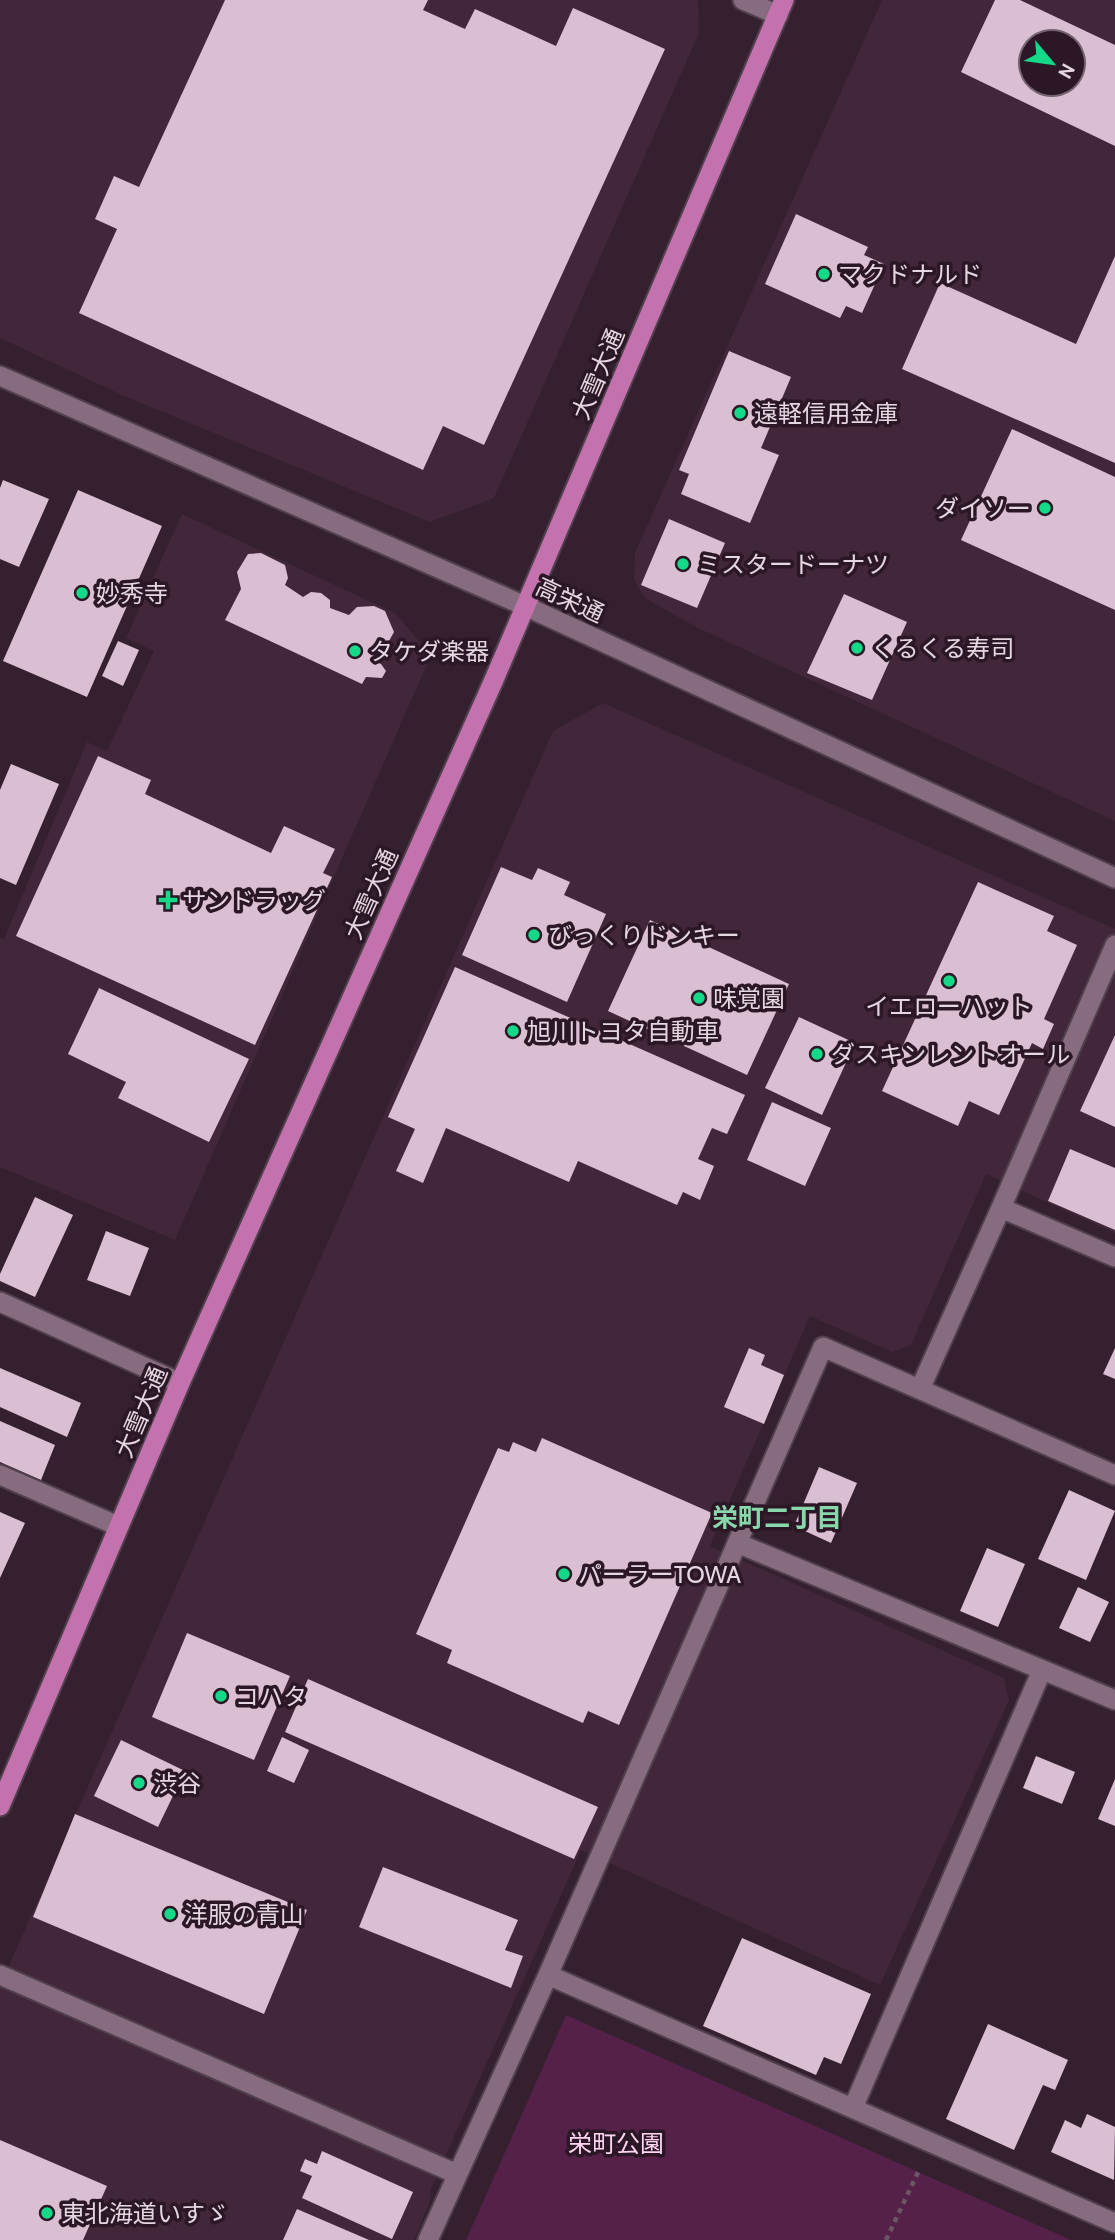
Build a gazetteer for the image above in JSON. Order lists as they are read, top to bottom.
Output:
{
  "streets": {
    "highway": ["大雪大通"],
    "street": ["高栄通"]
  },
  "crossings": [
    ["大雪大通", "高栄通"]
  ],
  "districts": ["栄町二丁目"],
  "parks": ["栄町公園"],
  "places": {
    "other": [
      "マクドナルド",
      "遠軽信用金庫",
      "ダイソー",
      "ミスタードーナツ",
      "妙秀寺",
      "くるくる寿司",
      "タケダ楽器",
      "びっくりドンキー",
      "イエローハット",
      "味覚園",
      "旭川トヨタ自動車",
      "ダスキンレントオール",
      "パーラーTOWA",
      "コハタ",
      "渋谷",
      "洋服の青山",
      "東北海道いすゞ"
    ],
    "health": ["サンドラッグ"]
  },
  "north": "bottom right"
}
